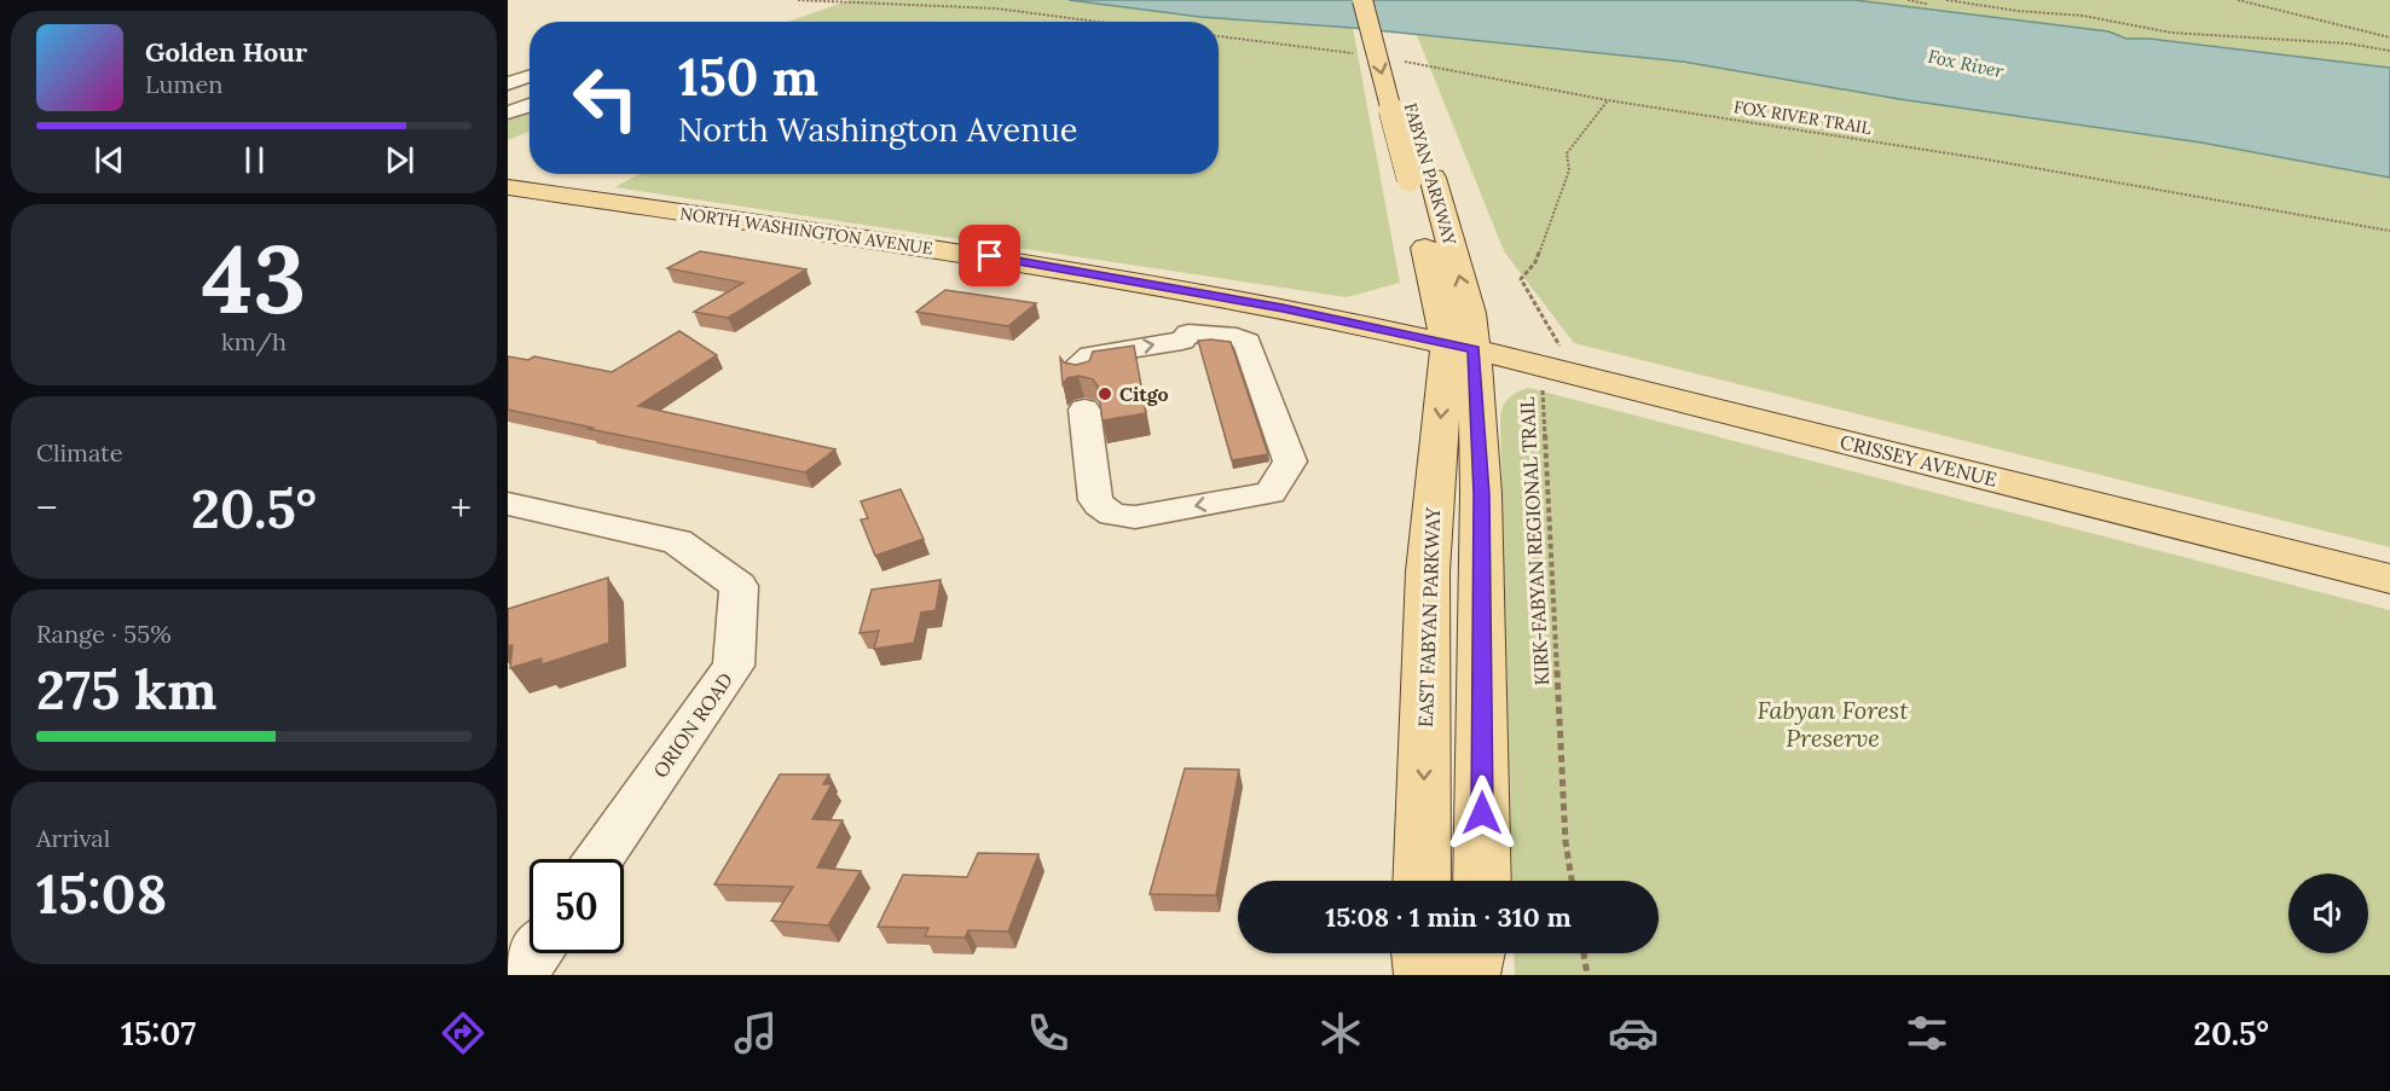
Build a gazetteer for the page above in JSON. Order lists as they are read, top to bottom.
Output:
{
  "streets": {
    "main road": [
      "FABYAN PARKWAY",
      "NORTH WASHINGTON AVENUE",
      "CRISSEY AVENUE",
      "EAST FABYAN PARKWAY"
    ],
    "street": ["ORION ROAD"],
    "path": ["FOX RIVER TRAIL", "KIRK-FABYAN REGIONAL TRAIL"]
  },
  "crossings": [
    ["FOX RIVER TRAIL", "KIRK-FABYAN REGIONAL TRAIL"],
    ["FABYAN PARKWAY", "NORTH WASHINGTON AVENUE"],
    ["FABYAN PARKWAY", "CRISSEY AVENUE"],
    ["FABYAN PARKWAY", "EAST FABYAN PARKWAY"],
    ["NORTH WASHINGTON AVENUE", "CRISSEY AVENUE"],
    ["NORTH WASHINGTON AVENUE", "EAST FABYAN PARKWAY"],
    ["CRISSEY AVENUE", "KIRK-FABYAN REGIONAL TRAIL"],
    ["CRISSEY AVENUE", "EAST FABYAN PARKWAY"]
  ],
  "water": ["Fox River"],
  "parks": ["Fabyan Forest Preserve"],
  "places": ["Citgo"],
  "page": {
    "turn": ["150 m", "North Washington Avenue"],
    "song": ["Golden Hour", "Lumen"],
    "tile": [
      ["43", "km/h"],
      "Climate",
      ["Range · 55%", "275 km"],
      ["Arrival", "15:08"]
    ],
    "heat": ["−", "20.5°", "+"],
    "limit": "50",
    "trip": "15:08 · 1 min · 310 m",
    "tabs": ["15:07", "20.5°"]
  }
}
